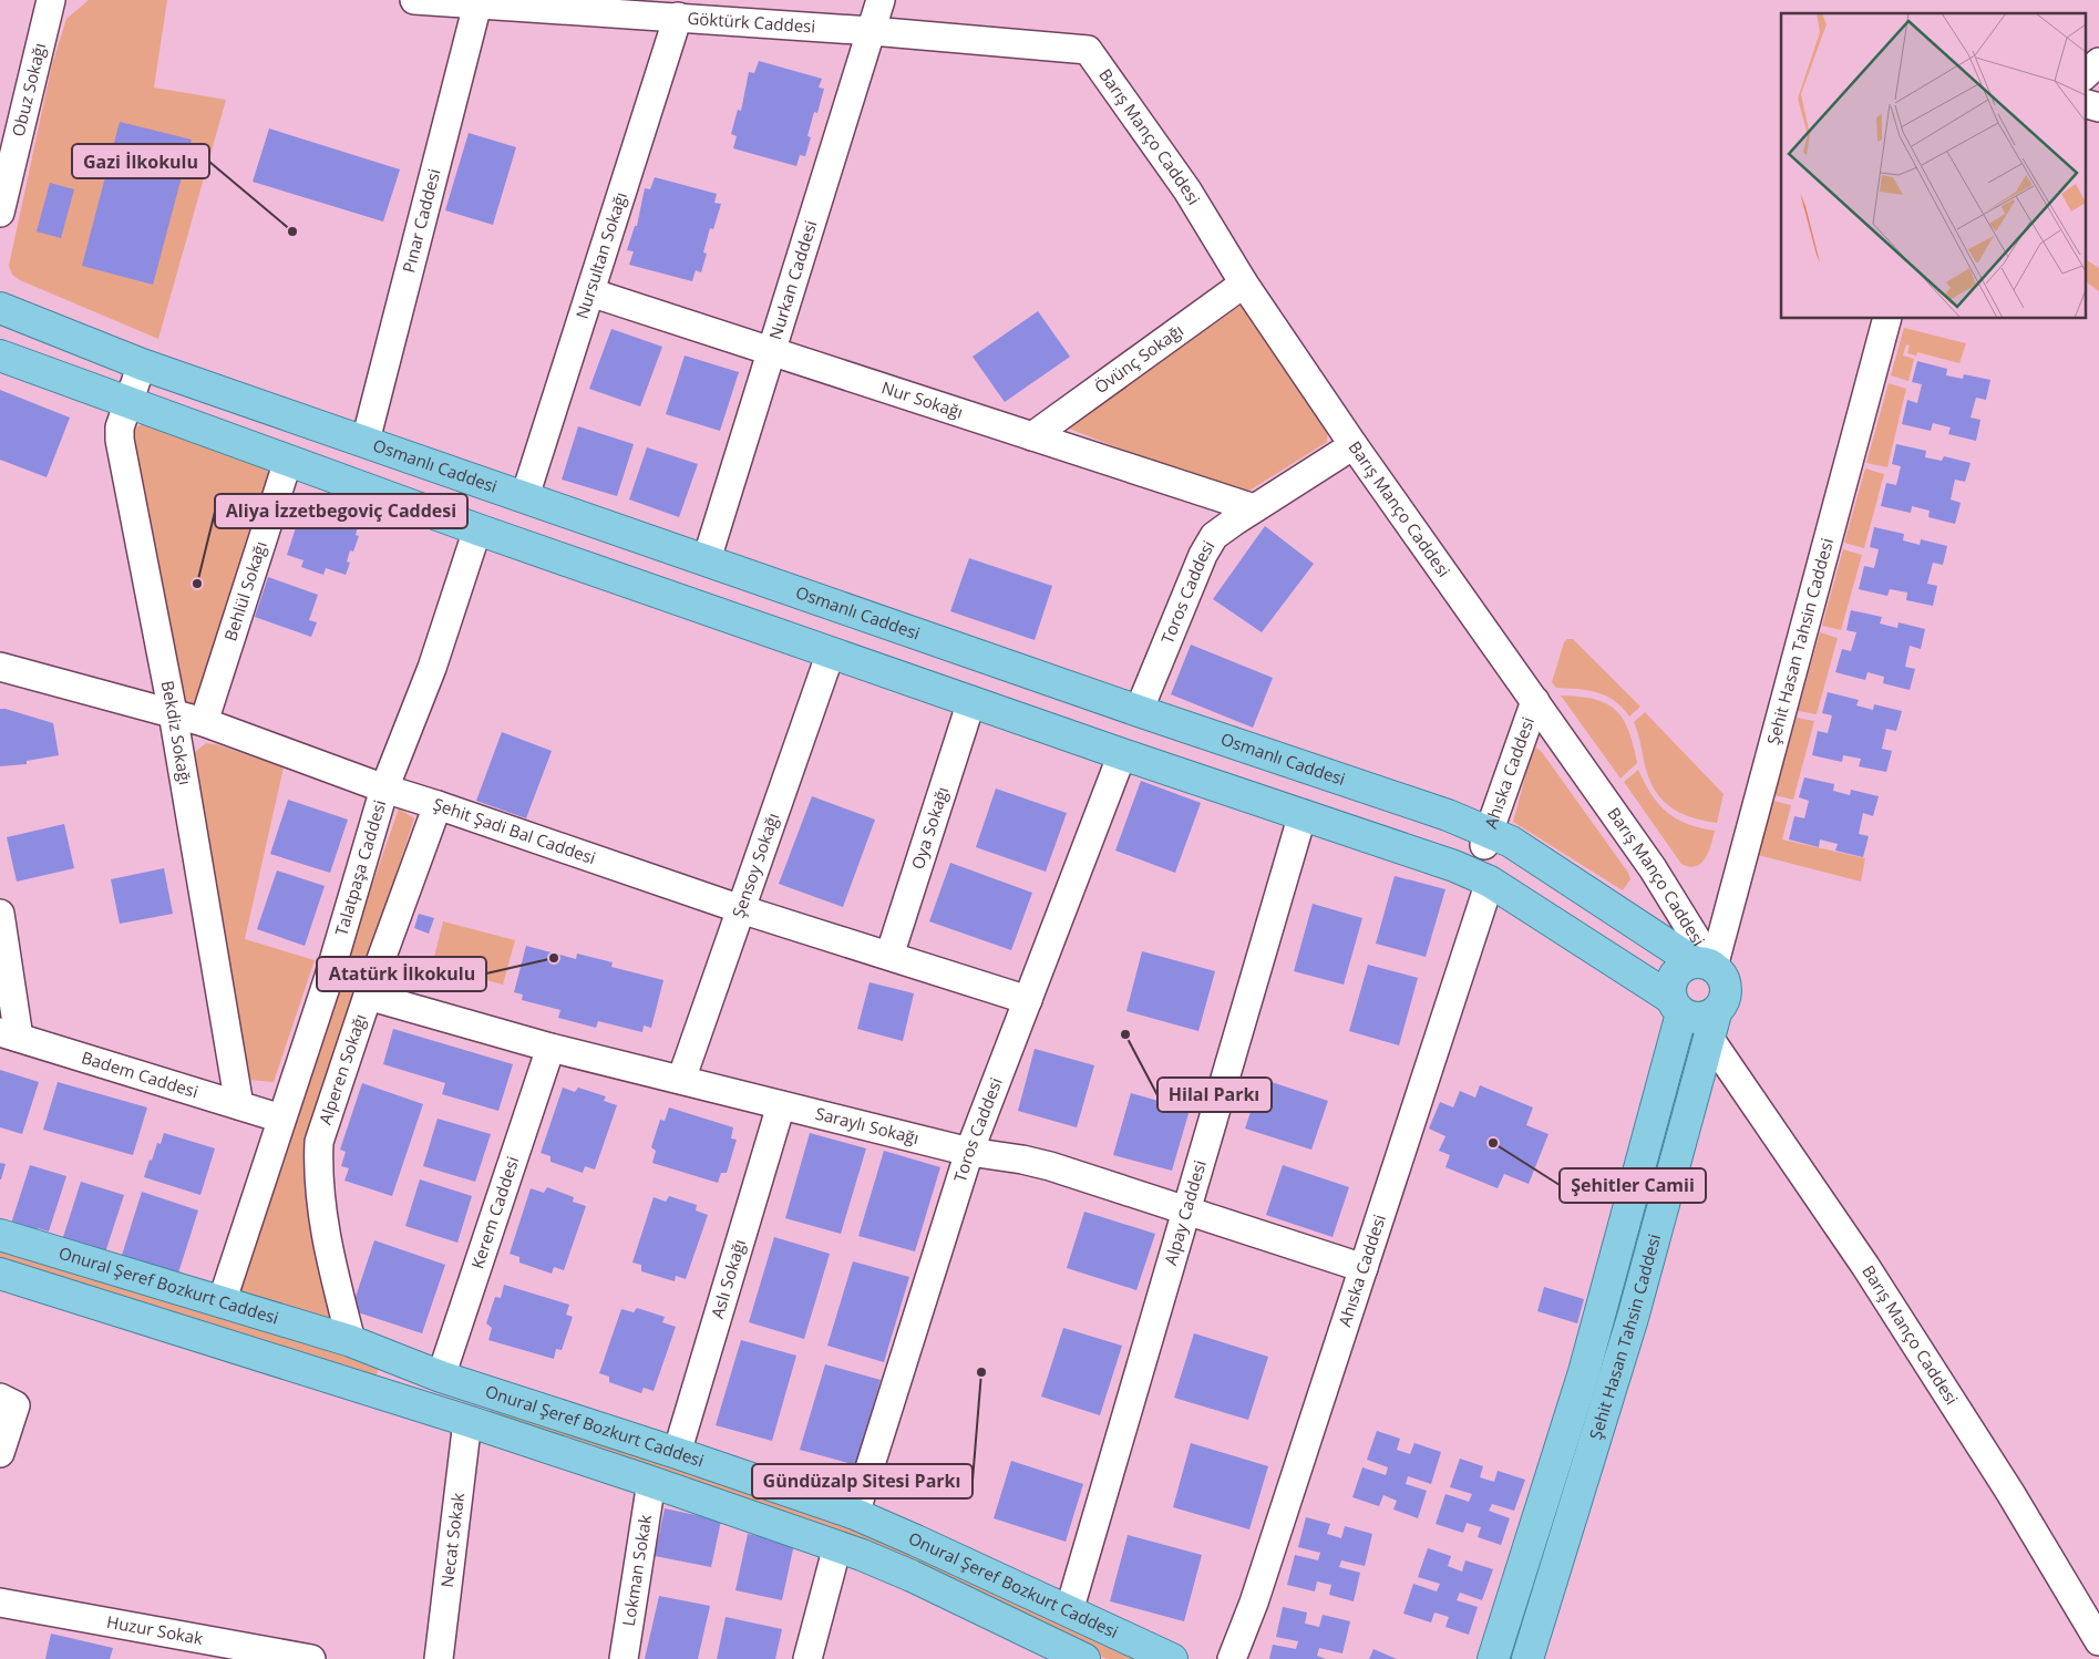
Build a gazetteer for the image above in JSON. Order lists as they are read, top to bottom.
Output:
{
  "streets": {
    "main road": ["Osmanlı Caddesi", "Şehit Hasan Tahsin Caddesi", "Onural Şeref Bozkurt Caddesi"],
    "street": [
      "Göktürk Caddesi",
      "Obuz Sokağı",
      "Barış Manço Caddesi",
      "Pınar Caddesi",
      "Nursultan Sokağı",
      "Nurkan Caddesi",
      "Övünç Sokağı",
      "Nur Sokağı",
      "Behlül Sokağı",
      "Toros Caddesi",
      "Bekdiz Sokağı",
      "Ahıska Caddesi",
      "Oya Sokağı",
      "Şehit Şadi Bal Caddesi",
      "Şensoy Sokağı",
      "Talatpaşa Caddesi",
      "Alperen Sokağı",
      "Badem Caddesi",
      "Saraylı Sokağı",
      "Kerem Caddesi",
      "Alpay Caddesi",
      "Aslı Sokağı",
      "Necat Sokak",
      "Lokman Sokak",
      "Huzur Sokak"
    ]
  },
  "crossings": [
    ["Göktürk Caddesi", "Barış Manço Caddesi"],
    ["Göktürk Caddesi", "Pınar Caddesi"],
    ["Göktürk Caddesi", "Nursultan Sokağı"],
    ["Göktürk Caddesi", "Nurkan Caddesi"],
    ["Barış Manço Caddesi", "Övünç Sokağı"],
    ["Barış Manço Caddesi", "Osmanlı Caddesi"],
    ["Barış Manço Caddesi", "Toros Caddesi"],
    ["Barış Manço Caddesi", "Şehit Hasan Tahsin Caddesi"],
    ["Barış Manço Caddesi", "Ahıska Caddesi"],
    ["Pınar Caddesi", "Osmanlı Caddesi"],
    ["Nursultan Sokağı", "Nur Sokağı"],
    ["Nursultan Sokağı", "Osmanlı Caddesi"],
    ["Nurkan Caddesi", "Nur Sokağı"],
    ["Nurkan Caddesi", "Osmanlı Caddesi"],
    ["Övünç Sokağı", "Nur Sokağı"],
    ["Nur Sokağı", "Toros Caddesi"],
    ["Osmanlı Caddesi", "Toros Caddesi"],
    ["Osmanlı Caddesi", "Şehit Hasan Tahsin Caddesi"],
    ["Osmanlı Caddesi", "Bekdiz Sokağı"],
    ["Osmanlı Caddesi", "Ahıska Caddesi"],
    ["Behlül Sokağı", "Şehit Şadi Bal Caddesi"],
    ["Toros Caddesi", "Şehit Şadi Bal Caddesi"],
    ["Toros Caddesi", "Saraylı Sokağı"],
    ["Toros Caddesi", "Onural Şeref Bozkurt Caddesi"],
    ["Bekdiz Sokağı", "Şehit Şadi Bal Caddesi"],
    ["Bekdiz Sokağı", "Badem Caddesi"],
    ["Ahıska Caddesi", "Saraylı Sokağı"],
    ["Oya Sokağı", "Şehit Şadi Bal Caddesi"],
    ["Şehit Şadi Bal Caddesi", "Şensoy Sokağı"],
    ["Şehit Şadi Bal Caddesi", "Talatpaşa Caddesi"],
    ["Şehit Şadi Bal Caddesi", "Alperen Sokağı"],
    ["Şensoy Sokağı", "Saraylı Sokağı"],
    ["Talatpaşa Caddesi", "Badem Caddesi"],
    ["Talatpaşa Caddesi", "Onural Şeref Bozkurt Caddesi"],
    ["Alperen Sokağı", "Saraylı Sokağı"],
    ["Alperen Sokağı", "Onural Şeref Bozkurt Caddesi"],
    ["Saraylı Sokağı", "Kerem Caddesi"],
    ["Saraylı Sokağı", "Alpay Caddesi"],
    ["Saraylı Sokağı", "Aslı Sokağı"],
    ["Kerem Caddesi", "Onural Şeref Bozkurt Caddesi"],
    ["Alpay Caddesi", "Onural Şeref Bozkurt Caddesi"],
    ["Aslı Sokağı", "Onural Şeref Bozkurt Caddesi"],
    ["Onural Şeref Bozkurt Caddesi", "Necat Sokak"],
    ["Onural Şeref Bozkurt Caddesi", "Lokman Sokak"]
  ],
  "places": [
    "Gazi İlkokulu",
    "Aliya İzzetbegoviç Caddesi",
    "Atatürk İlkokulu",
    "Hilal Parkı",
    "Şehitler Camii",
    "Gündüzalp Sitesi Parkı"
  ]
}
